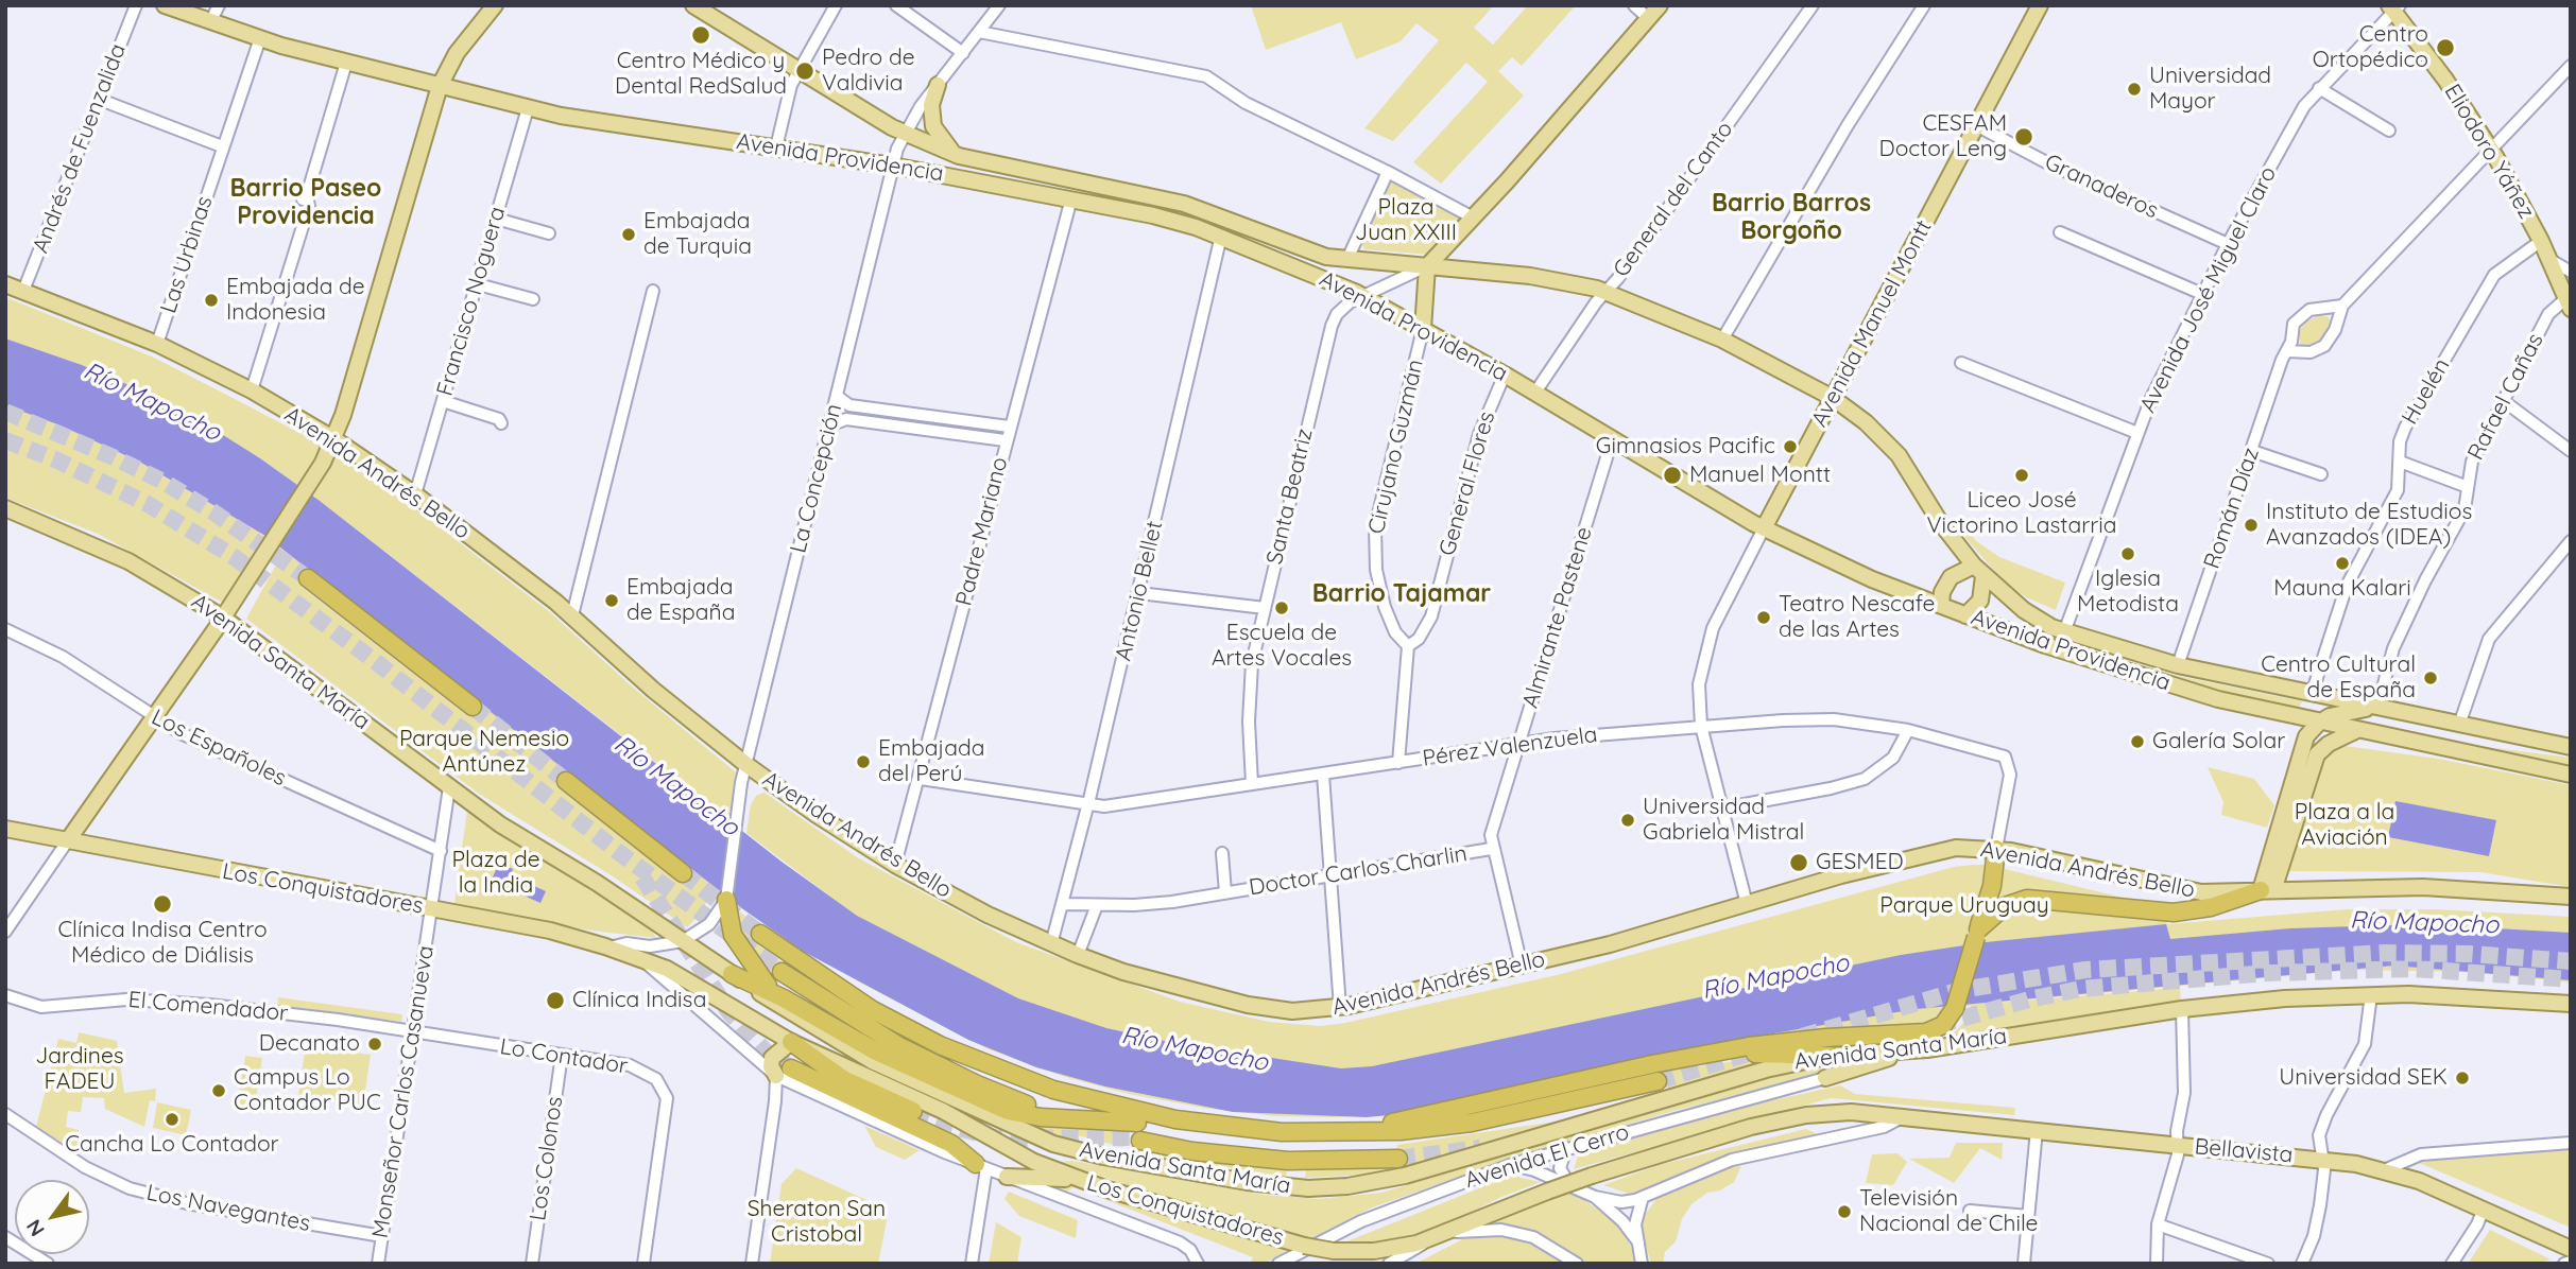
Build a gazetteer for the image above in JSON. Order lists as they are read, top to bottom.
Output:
{
  "streets": {
    "main road": [
      "Eliodoro Yáñez",
      "Avenida Providencia",
      "Avenida Manuel Montt",
      "Avenida Andrés Bello",
      "Avenida Santa María",
      "Los Conquistadores",
      "Bellavista"
    ],
    "street": [
      "Andrés de Fuenzalida",
      "Granaderos",
      "General del Canto",
      "Las Urbinas",
      "Avenida José Miguel Claro",
      "Francisco Noguera",
      "Huelén",
      "Rafael Cañas",
      "Cirujano Guzmán",
      "La Concepción",
      "General Flores",
      "Santa Beatriz",
      "Román Díaz",
      "Padre Mariano",
      "Antonio Bellet",
      "Almirante Pastene",
      "Pérez Valenzuela",
      "Los Españoles",
      "Doctor Carlos Charlin",
      "El Comendador",
      "Lo Contador",
      "Monseñor Carlos Casanueva",
      "Avenida El Cerro",
      "Los Colonos",
      "Los Navegantes"
    ]
  },
  "crossings": [
    ["Andrés de Fuenzalida", "Avenida Andrés Bello"],
    ["Eliodoro Yáñez", "Avenida José Miguel Claro"],
    ["Eliodoro Yáñez", "Huelén"],
    ["Eliodoro Yáñez", "Rafael Cañas"],
    ["Avenida Providencia", "General del Canto"],
    ["Avenida Providencia", "Las Urbinas"],
    ["Avenida Providencia", "Avenida José Miguel Claro"],
    ["Avenida Providencia", "Francisco Noguera"],
    ["Avenida Providencia", "Avenida Manuel Montt"],
    ["Avenida Providencia", "Huelén"],
    ["Avenida Providencia", "Rafael Cañas"],
    ["Avenida Providencia", "Cirujano Guzmán"],
    ["Avenida Providencia", "La Concepción"],
    ["Avenida Providencia", "General Flores"],
    ["Avenida Providencia", "Santa Beatriz"],
    ["Avenida Providencia", "Román Díaz"],
    ["Avenida Providencia", "Padre Mariano"],
    ["Avenida Providencia", "Antonio Bellet"],
    ["Avenida Providencia", "Almirante Pastene"],
    ["Granaderos", "Avenida José Miguel Claro"],
    ["Granaderos", "Avenida Manuel Montt"],
    ["Las Urbinas", "Avenida Andrés Bello"],
    ["Francisco Noguera", "Avenida Andrés Bello"],
    ["Avenida Manuel Montt", "Avenida Andrés Bello"],
    ["Avenida Manuel Montt", "Pérez Valenzuela"],
    ["Cirujano Guzmán", "General Flores"],
    ["Avenida Andrés Bello", "La Concepción"],
    ["Avenida Andrés Bello", "Padre Mariano"],
    ["Avenida Andrés Bello", "Antonio Bellet"],
    ["Avenida Andrés Bello", "Almirante Pastene"],
    ["Avenida Andrés Bello", "Pérez Valenzuela"],
    ["Santa Beatriz", "Pérez Valenzuela"],
    ["Padre Mariano", "Pérez Valenzuela"],
    ["Antonio Bellet", "Pérez Valenzuela"],
    ["Antonio Bellet", "Doctor Carlos Charlin"],
    ["Almirante Pastene", "Pérez Valenzuela"],
    ["Almirante Pastene", "Doctor Carlos Charlin"],
    ["Avenida Santa María", "Monseñor Carlos Casanueva"],
    ["Los Españoles", "Monseñor Carlos Casanueva"],
    ["Los Conquistadores", "Monseñor Carlos Casanueva"],
    ["Los Conquistadores", "Bellavista"],
    ["El Comendador", "Lo Contador"],
    ["El Comendador", "Monseñor Carlos Casanueva"],
    ["Lo Contador", "Monseñor Carlos Casanueva"],
    ["Lo Contador", "Los Colonos"],
    ["Monseñor Carlos Casanueva", "Los Navegantes"]
  ],
  "districts": ["Barrio Paseo Providencia", "Barrio Barros Borgoño", "Barrio Tajamar"],
  "water": ["Río Mapocho"],
  "parks": [
    "Plaza Juan XXIII",
    "Parque Nemesio Antúnez",
    "Plaza a la Aviación",
    "Plaza de la India",
    "Parque Uruguay",
    "Jardines FADEU",
    "Sheraton San Cristobal"
  ],
  "places": [
    "Centro Médico y Dental RedSalud",
    "Centro Ortopédico",
    "Pedro de Valdivia",
    "Universidad Mayor",
    "CESFAM Doctor Leng",
    "Embajada de Turquia",
    "Embajada de Indonesia",
    "Gimnasios Pacific",
    "Manuel Montt",
    "Liceo José Victorino Lastarria",
    "Instituto de Estudios Avanzados (IDEA)",
    "Iglesia Metodista",
    "Mauna Kalari",
    "Embajada de España",
    "Escuela de Artes Vocales",
    "Teatro Nescafe de las Artes",
    "Centro Cultural de España",
    "Galería Solar",
    "Embajada del Perú",
    "Universidad Gabriela Mistral",
    "GESMED",
    "Clínica Indisa Centro Médico de Diálisis",
    "Clínica Indisa",
    "Decanato",
    "Universidad SEK",
    "Campus Lo Contador PUC",
    "Cancha Lo Contador",
    "Televisión Nacional de Chile"
  ],
  "north": "bottom left"
}
